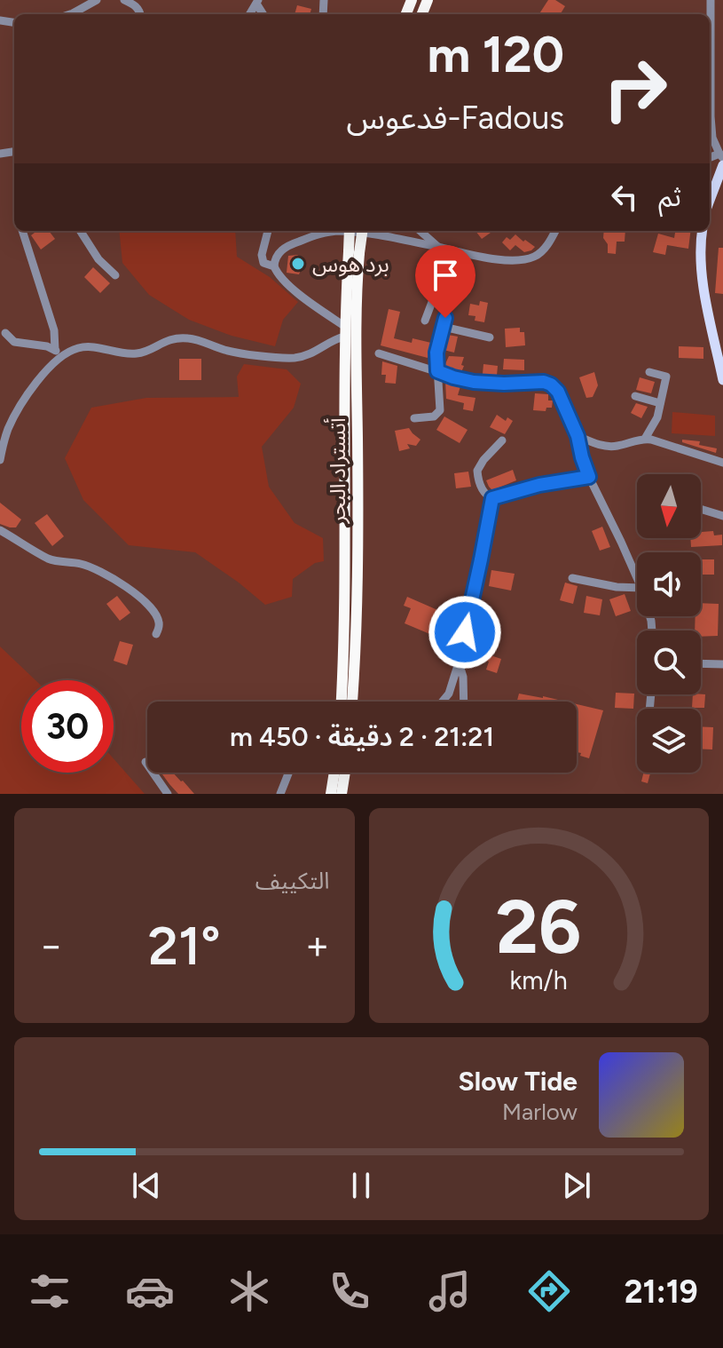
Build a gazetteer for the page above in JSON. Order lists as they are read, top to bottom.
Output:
{
  "streets": {
    "highway": ["أتستراد البحر"]
  },
  "places": ["برد هوس"],
  "north": "bottom",
  "page": {
    "turn": ["120 m", "Fadous-فدعوس"],
    "then": "ثم",
    "limit": "30",
    "trip": "21:21 · 2 دقيقة · 450 m",
    "tile": "التكييف",
    "heat": ["−", "21°", "+"],
    "song": ["Slow Tide", "Marlow"],
    "tabs": "21:19",
    "gauge": ["26", "km/h"]
  }
}
